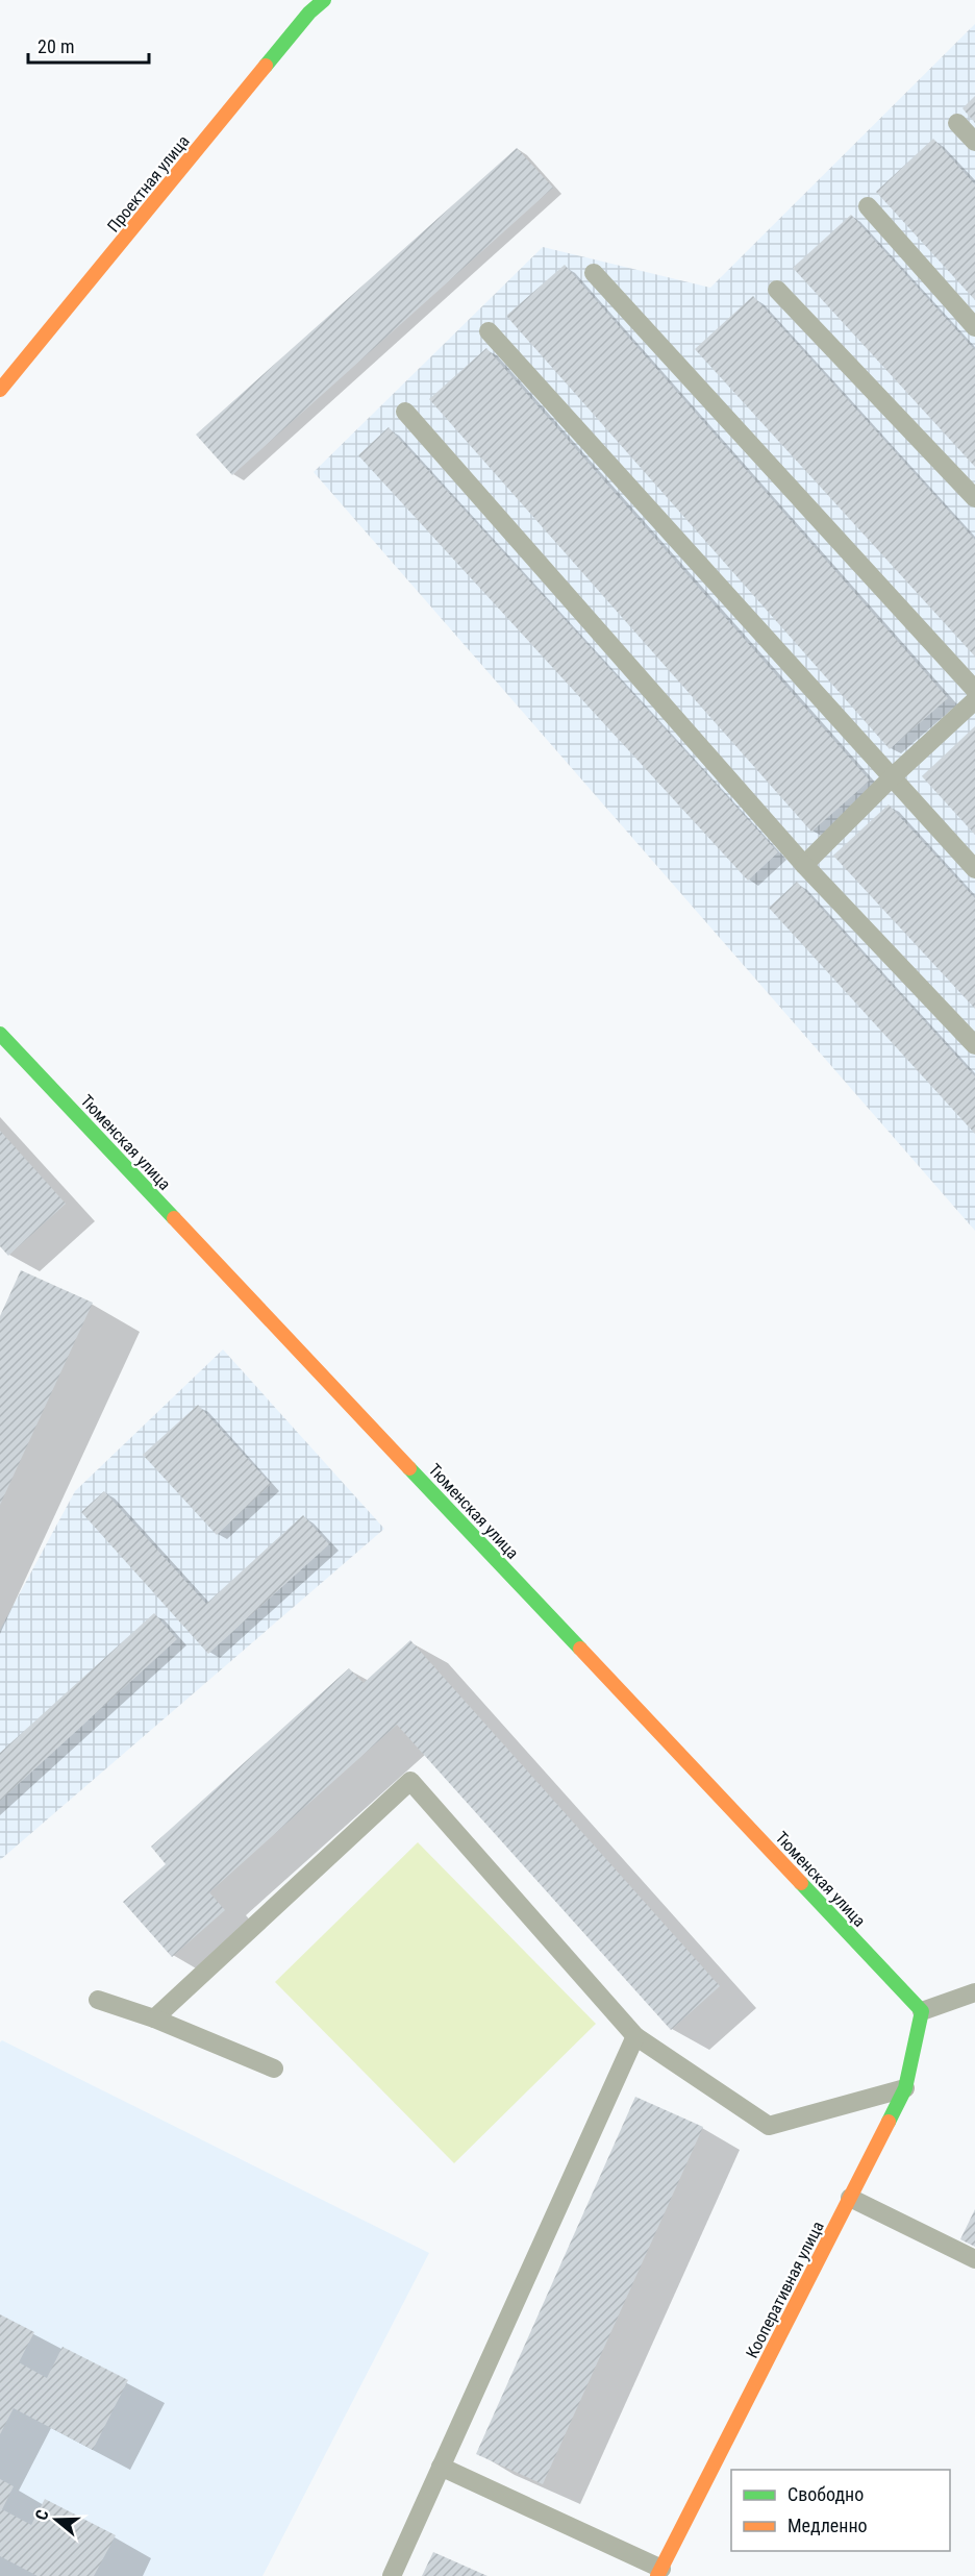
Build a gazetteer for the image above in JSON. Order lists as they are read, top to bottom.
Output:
{
  "streets": {
    "street": ["Проектная улица", "Тюменская улица", "Кооперативная улица"]
  },
  "crossings": [
    ["Тюменская улица", "Кооперативная улица"]
  ],
  "legend": ["Свободно", "Медленно"],
  "scale_bar": "20 m",
  "north": "left"
}
